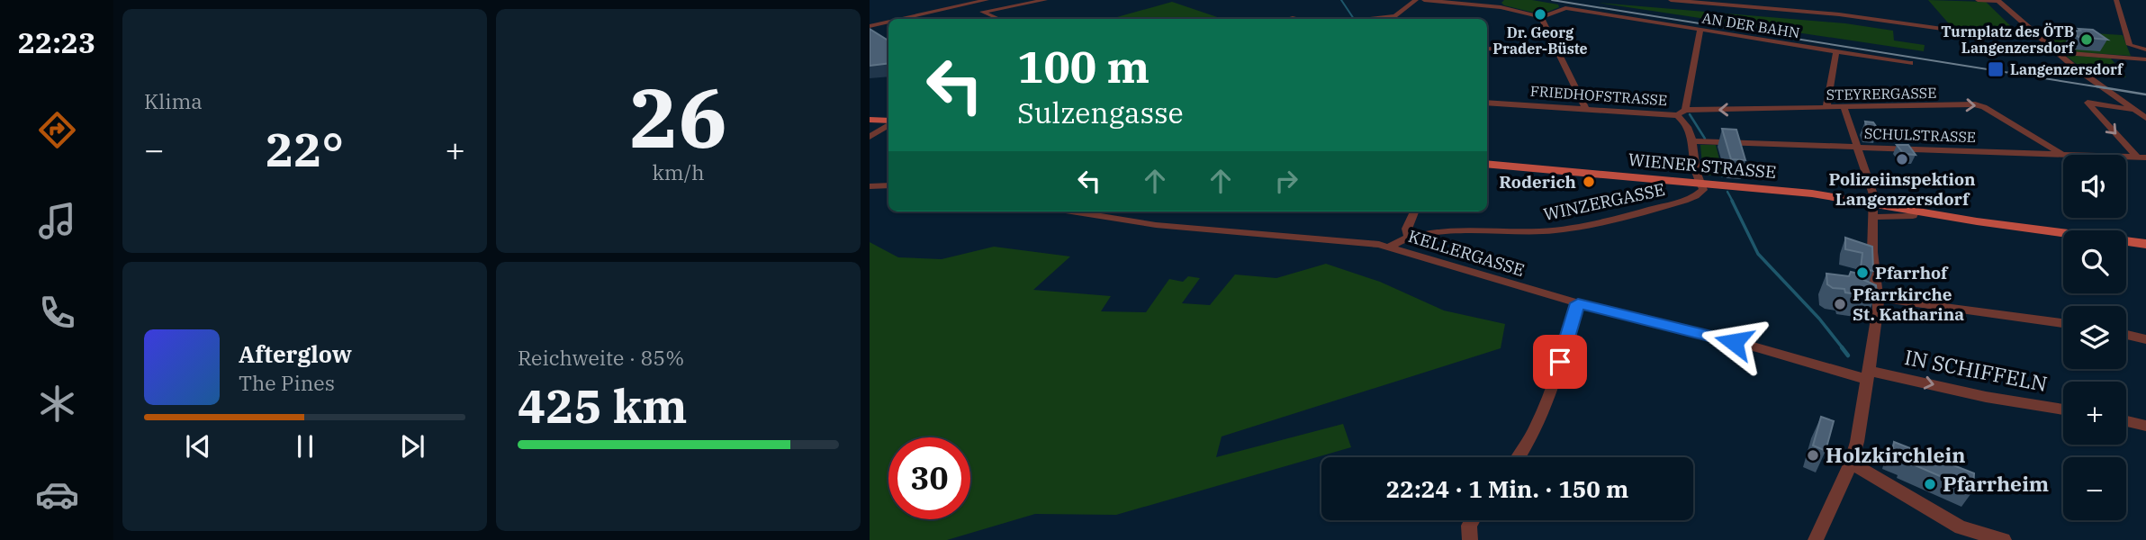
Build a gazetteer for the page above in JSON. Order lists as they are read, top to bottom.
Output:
{
  "streets": {
    "main road": ["WIENER STRASSE"],
    "street": [
      "AN DER BAHN",
      "STEYRERGASSE",
      "FRIEDHOFSTRASSE",
      "SCHULSTRASSE",
      "WINZERGASSE",
      "KELLERGASSE",
      "IN SCHIFFELN"
    ]
  },
  "crossings": [
    ["STEYRERGASSE", "SCHULSTRASSE"],
    ["FRIEDHOFSTRASSE", "SCHULSTRASSE"],
    ["FRIEDHOFSTRASSE", "WIENER STRASSE"],
    ["FRIEDHOFSTRASSE", "WINZERGASSE"],
    ["WIENER STRASSE", "WINZERGASSE"],
    ["WINZERGASSE", "KELLERGASSE"],
    ["KELLERGASSE", "IN SCHIFFELN"]
  ],
  "places": {
    "other": [
      "Dr. Georg Prader-Büste",
      "Turnplatz des ÖTB Langenzersdorf",
      "Polizeiinspektion Langenzersdorf",
      "Roderich",
      "Pfarrhof",
      "Pfarrkirche St. Katharina",
      "Holzkirchlein",
      "Pfarrheim"
    ],
    "transit": ["Langenzersdorf"]
  },
  "page": {
    "tabs": "22:23",
    "tile": [
      "Klima",
      ["26", "km/h"],
      ["Reichweite · 85%", "425 km"]
    ],
    "turn": ["100 m", "Sulzengasse"],
    "heat": ["−", "22°", "+"],
    "map_buttons": ["+", "−"],
    "song": ["Afterglow", "The Pines"],
    "limit": "30",
    "trip": "22:24 · 1 Min. · 150 m"
  }
}
